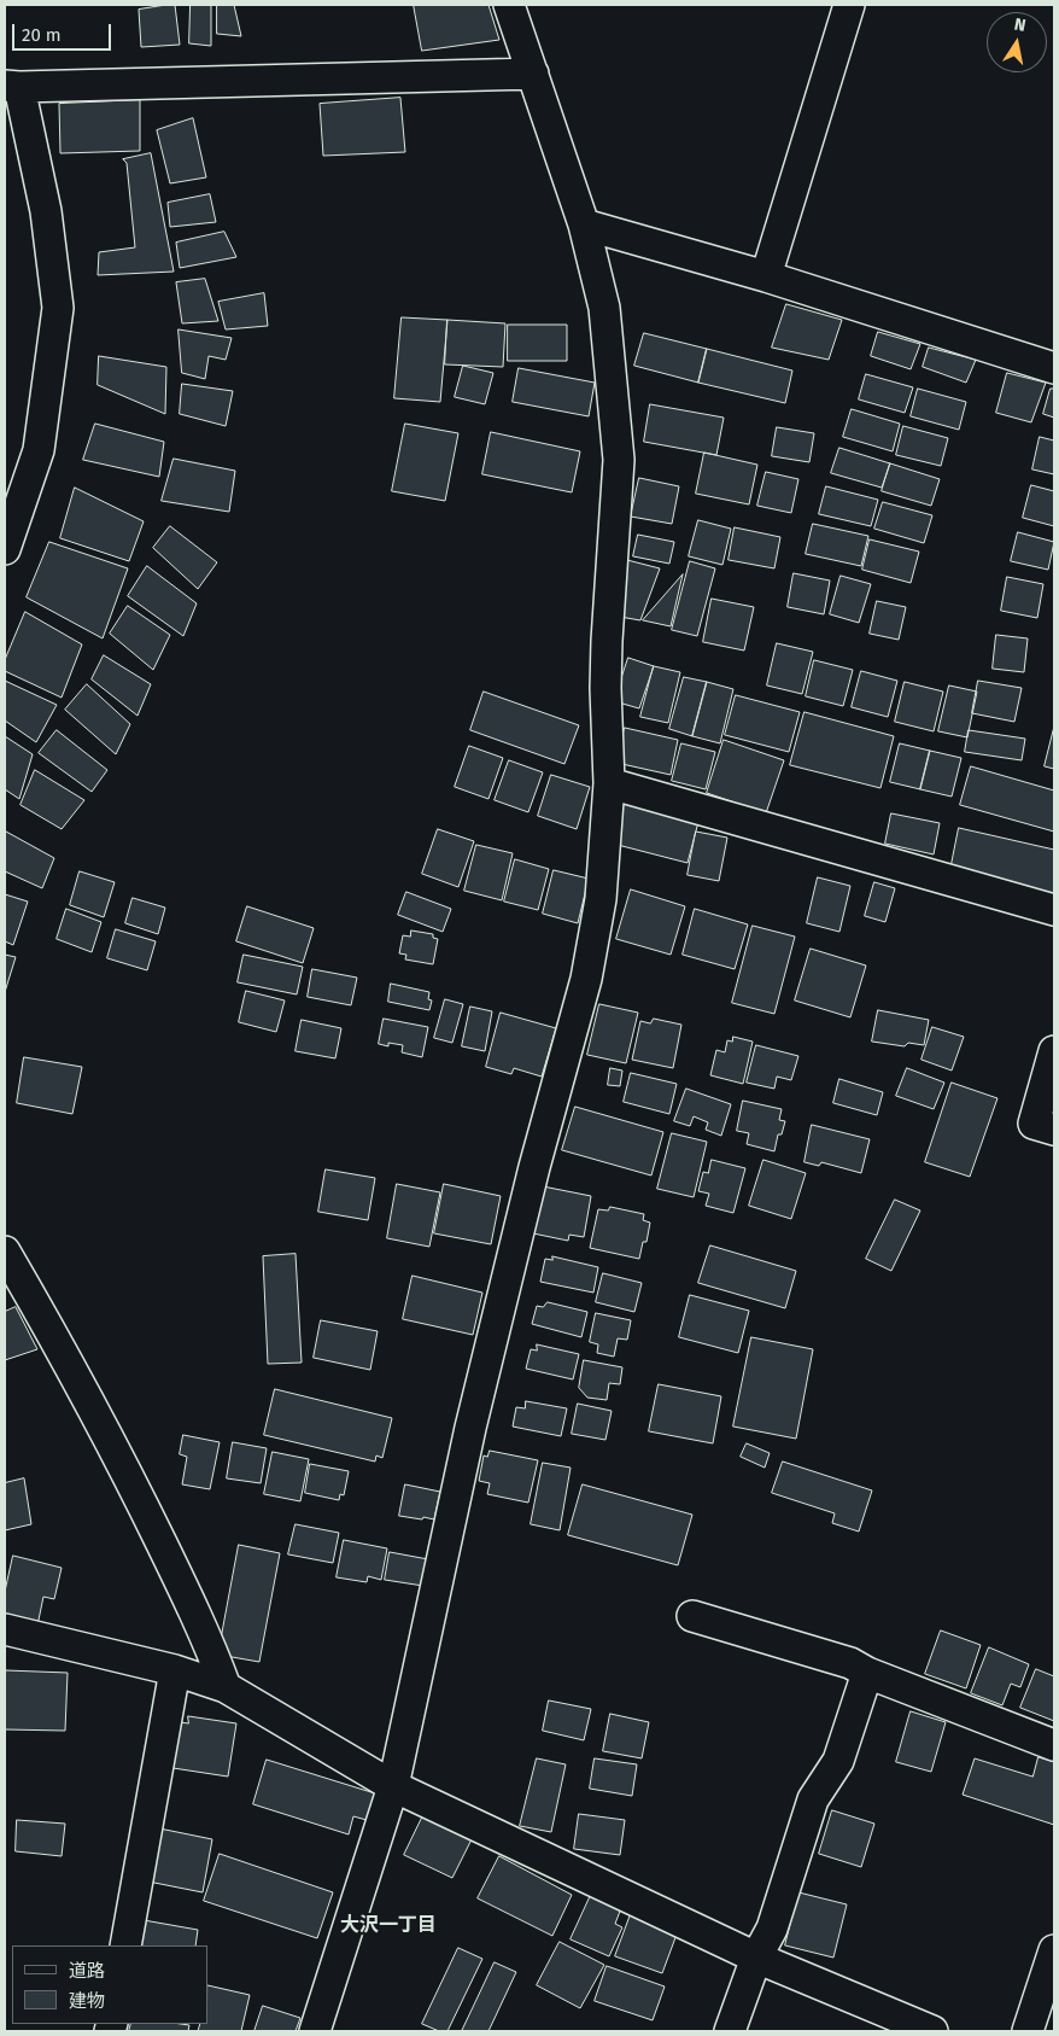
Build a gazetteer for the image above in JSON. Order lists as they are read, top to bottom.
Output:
{
  "districts": ["大沢一丁目"],
  "legend": ["道路", "建物"],
  "scale_bar": "20 m",
  "north": "top"
}
